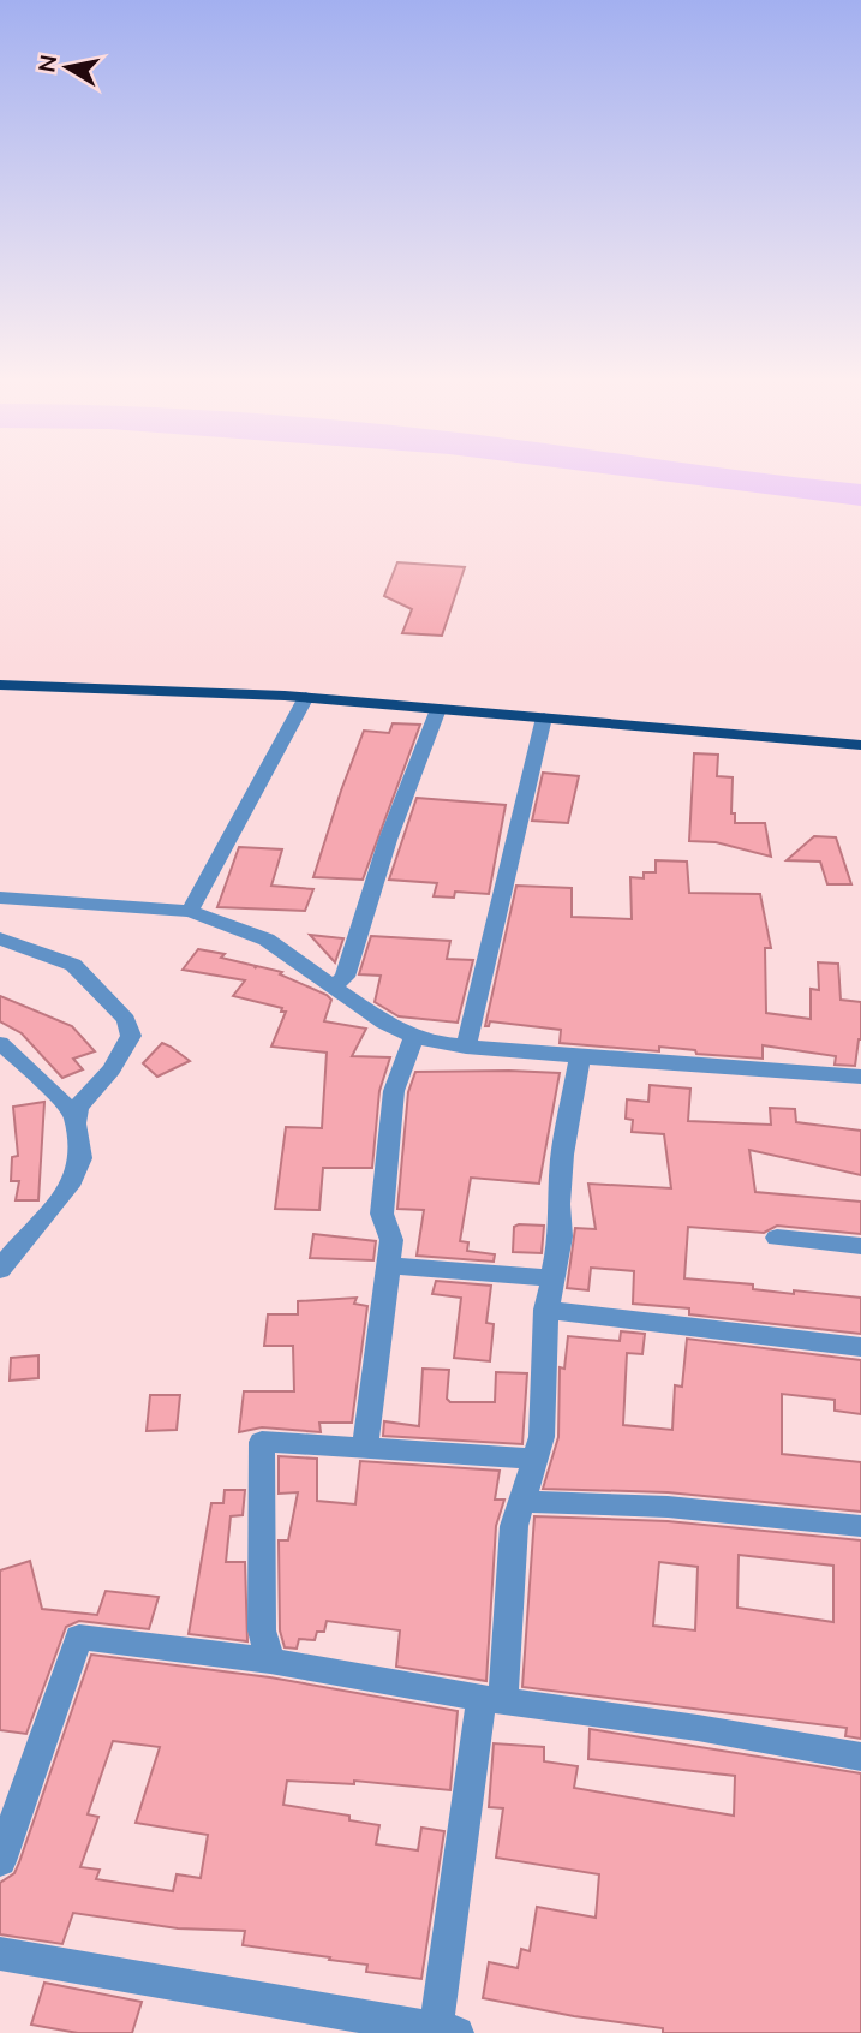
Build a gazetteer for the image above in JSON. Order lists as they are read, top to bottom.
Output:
{
  "north": "left"
}
